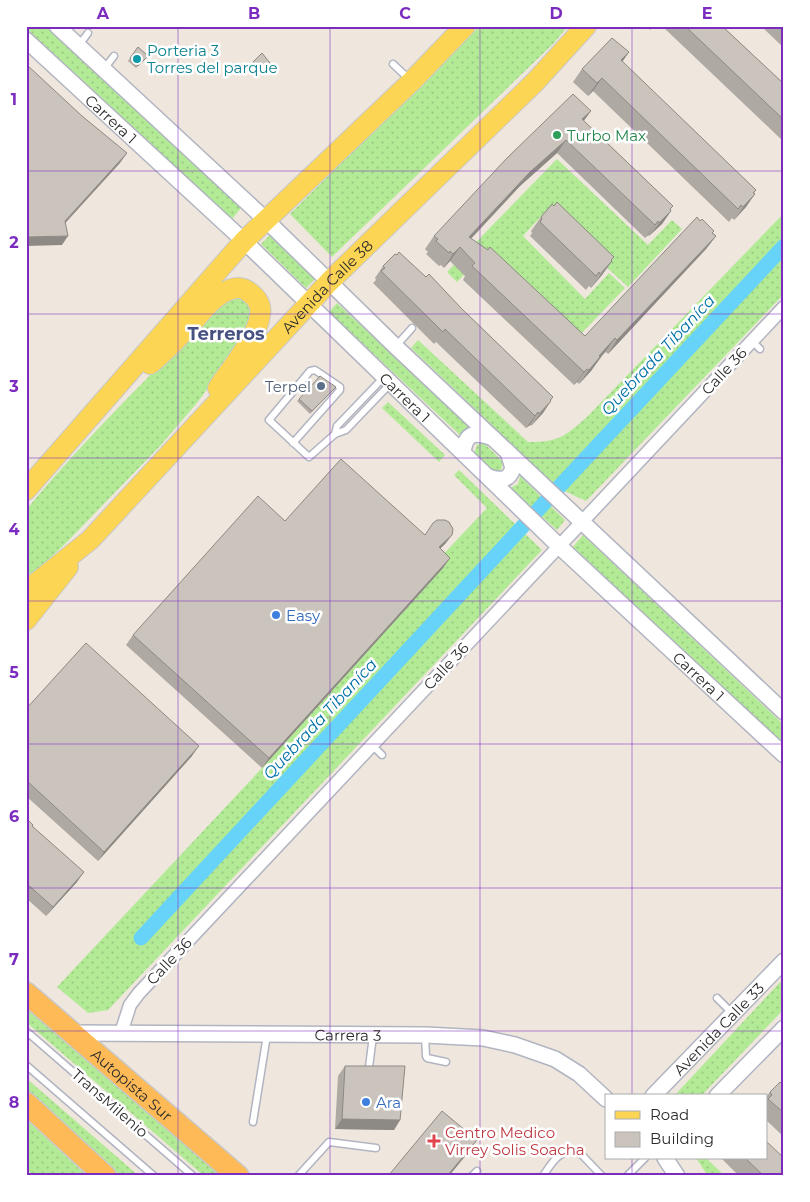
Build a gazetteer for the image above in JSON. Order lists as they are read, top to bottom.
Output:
{
  "streets": {
    "highway": ["Autopista Sur"],
    "main road": ["Avenida Calle 38"],
    "street": [
      "Carrera 1",
      "Calle 36",
      "Avenida Calle 33",
      "Carrera 3"
    ],
    "lane": ["TransMilenio"]
  },
  "crossings": [
    ["Carrera 1", "Avenida Calle 38"],
    ["Carrera 1", "Calle 36"],
    ["Calle 36", "Carrera 3"],
    ["Carrera 3", "Autopista Sur"]
  ],
  "districts": ["Terreros"],
  "water": ["Quebrada Tibaníca"],
  "places": {
    "other": [
      "Porteria 3 Torres del parque",
      "Turbo Max",
      "Terpel",
      "Easy",
      "Ara"
    ],
    "health": ["Centro Medico Virrey Solis Soacha"]
  },
  "legend": ["Road", "Building"],
  "grid": {
    "columns": [
      "A",
      "B",
      "C",
      "D",
      "E"
    ],
    "rows": [
      "1",
      "2",
      "3",
      "4",
      "5",
      "6",
      "7",
      "8"
    ]
  }
}
